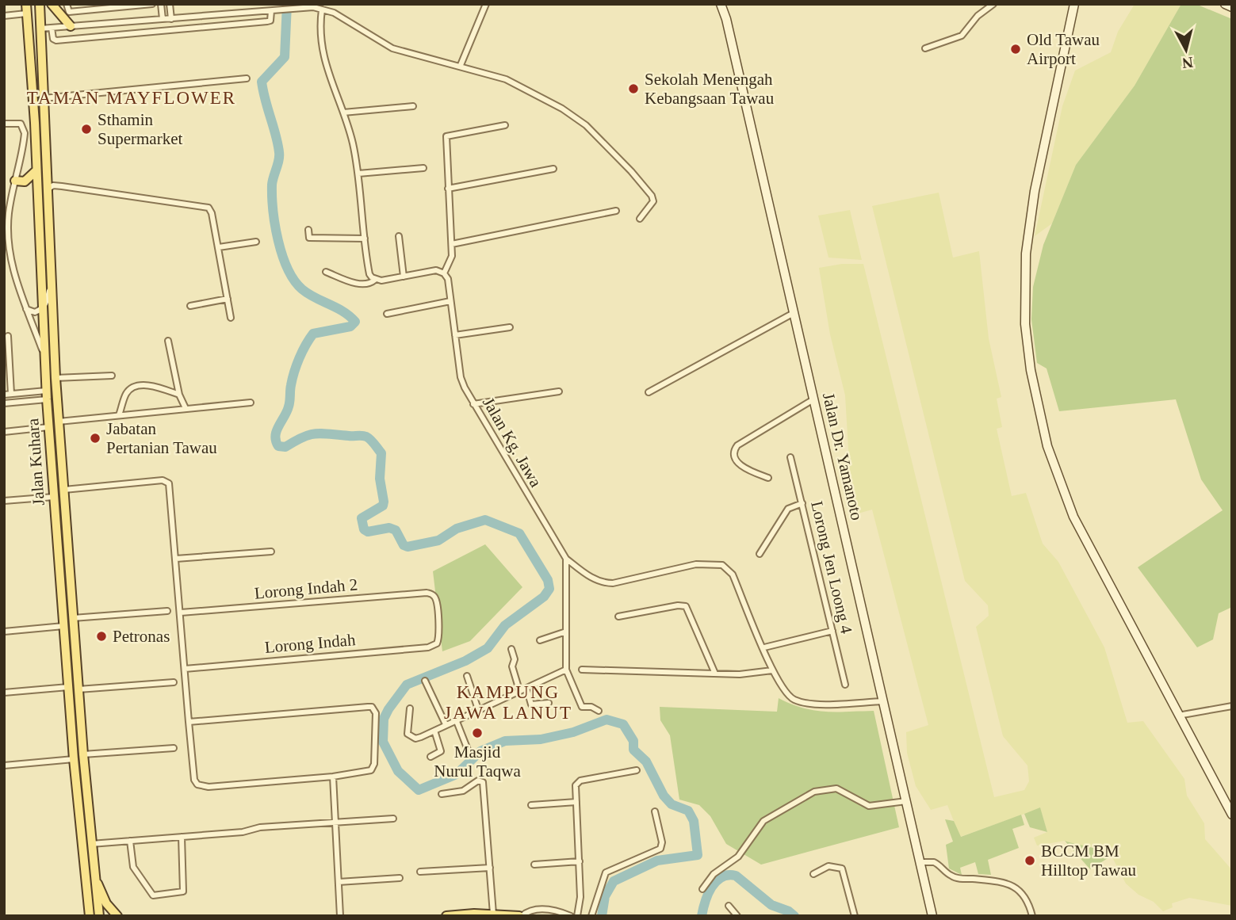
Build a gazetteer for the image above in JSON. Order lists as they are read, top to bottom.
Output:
{
  "streets": {
    "main road": ["Jalan Kuhara"],
    "street": [
      "Jalan Kg. Jawa",
      "Jalan Dr. Yamanoto",
      "Lorong Jen Loong 4",
      "Lorong Indah 2",
      "Lorong Indah"
    ]
  },
  "crossings": [
    ["Jalan Kg. Jawa", "Jalan Dr. Yamanoto"],
    ["Lorong Indah 2", "Lorong Indah"]
  ],
  "districts": ["TAMAN MAYFLOWER", "KAMPUNG JAWA LANUT"],
  "places": [
    "Old Tawau Airport",
    "Sekolah Menengah Kebangsaan Tawau",
    "Sthamin Supermarket",
    "Jabatan Pertanian Tawau",
    "Petronas",
    "Masjid Nurul Taqwa",
    "BCCM BM Hilltop Tawau"
  ],
  "north": "bottom"
}
